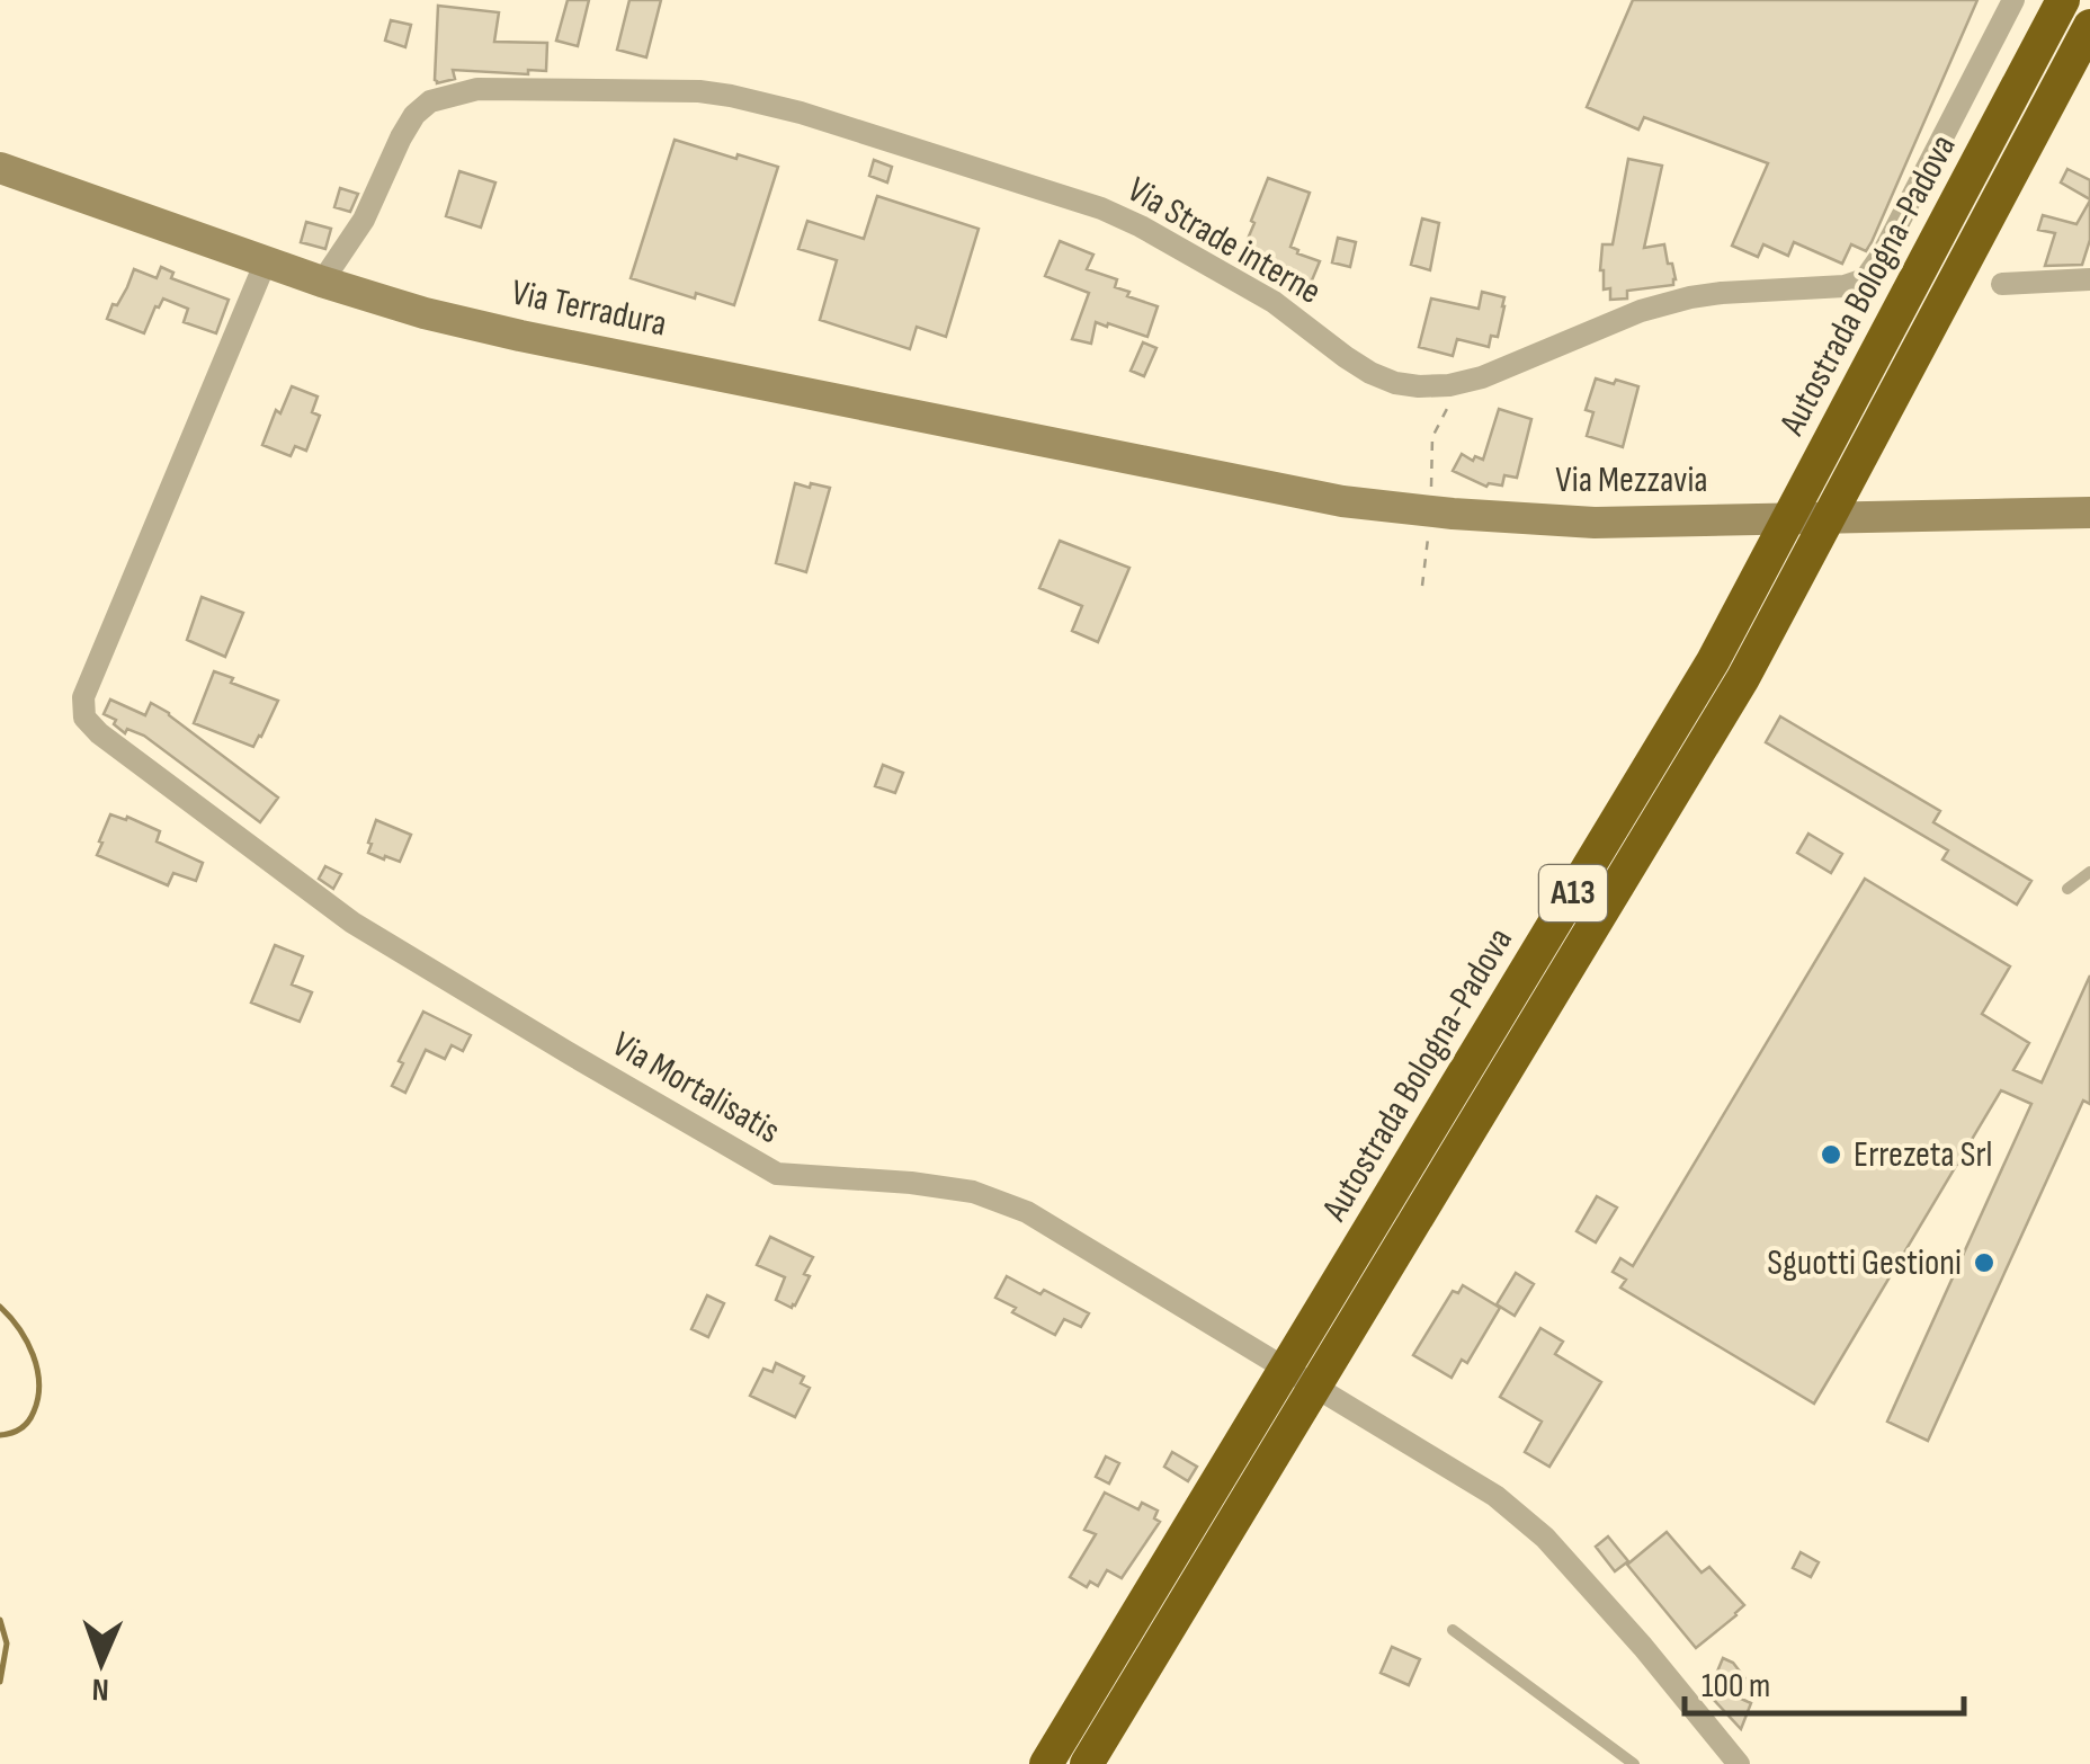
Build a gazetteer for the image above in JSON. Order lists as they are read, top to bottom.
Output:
{
  "streets": {
    "highway": ["Autostrada Bologna-Padova", "A13"],
    "main road": ["Via Terradura", "Via Mezzavia"],
    "street": ["Via Strade interne", "Via Mortalisatis"]
  },
  "crossings": [
    ["Via Strade interne", "Via Terradura"],
    ["Via Terradura", "Via Mezzavia"],
    ["Via Terradura", "Via Mortalisatis"]
  ],
  "places": ["Errezeta Srl", "Sguotti Gestioni"],
  "scale_bar": "100 m",
  "north": "bottom"
}
